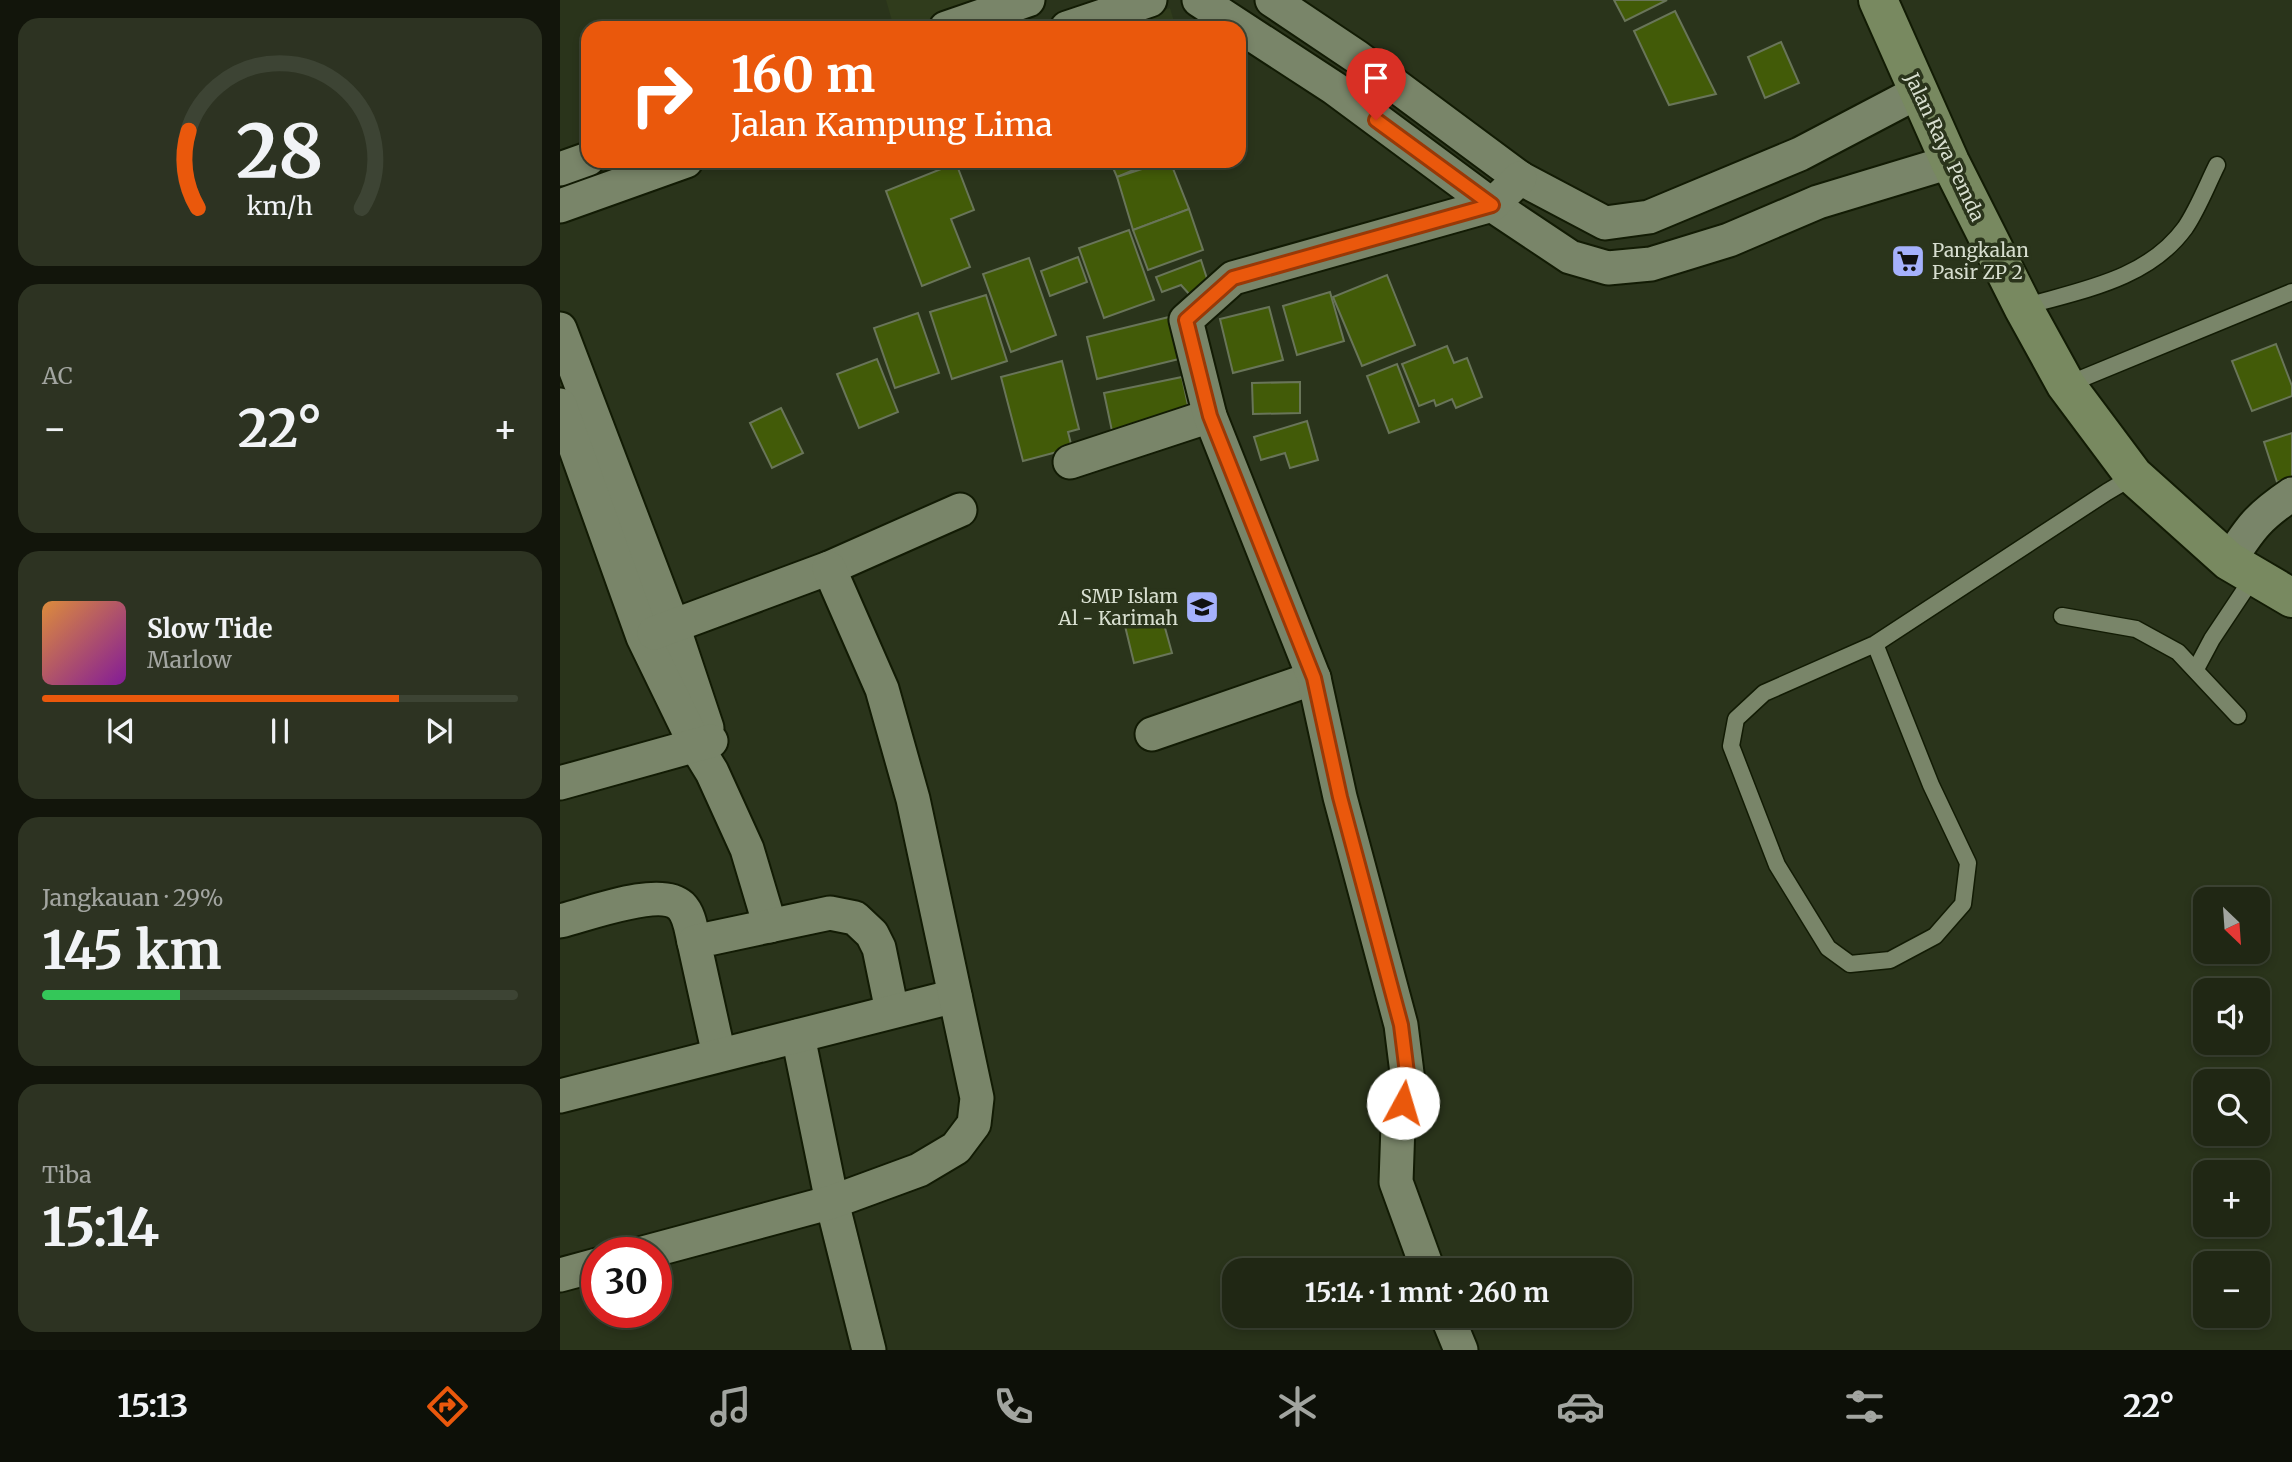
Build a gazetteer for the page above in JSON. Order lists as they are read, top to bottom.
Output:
{
  "streets": {
    "main road": ["Jalan Raya Pemda"]
  },
  "places": {
    "supermarket": ["Pangkalan Pasir ZP 2"],
    "school or university": ["SMP Islam Al - Karimah"]
  },
  "north": "bottom right",
  "page": {
    "turn": ["160 m", "Jalan Kampung Lima"],
    "tile": [
      "AC",
      ["Jangkauan · 29%", "145 km"],
      ["Tiba", "15:14"]
    ],
    "heat": ["−", "22°", "+"],
    "song": ["Slow Tide", "Marlow"],
    "map_buttons": ["+", "−"],
    "limit": "30",
    "trip": "15:14 · 1 mnt · 260 m",
    "tabs": ["15:13", "22°"],
    "gauge": ["28", "km/h"]
  }
}
